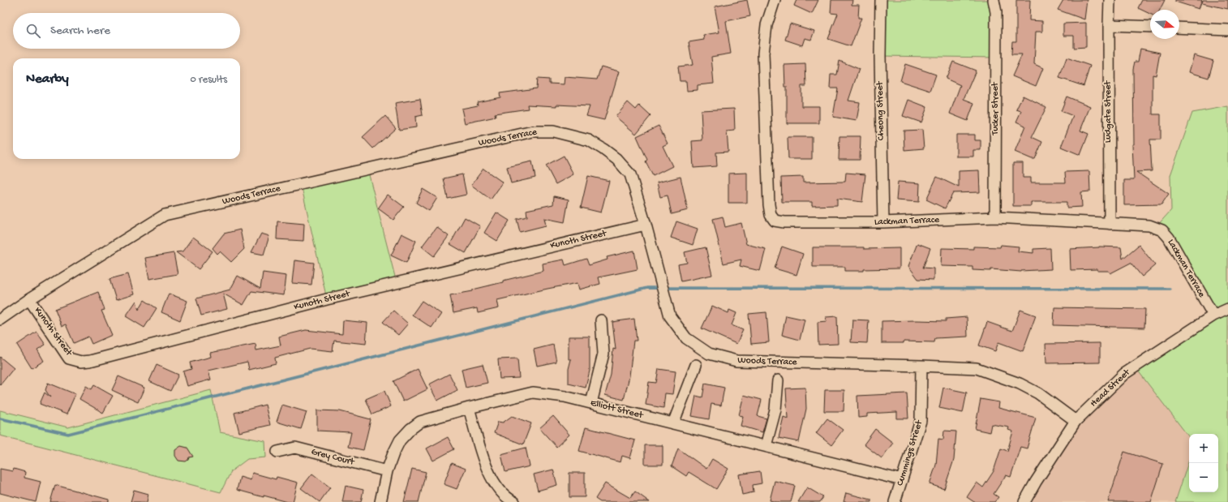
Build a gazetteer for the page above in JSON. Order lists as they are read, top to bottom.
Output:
{
  "streets": {
    "street": [
      "Tucker Street",
      "Cheong Street",
      "Ludgate Street",
      "Woods Terrace",
      "Lackman Terrace",
      "Kunoth Street",
      "Head Street",
      "Elliott Street",
      "Cummings Street",
      "Grey Court"
    ]
  },
  "crossings": [
    ["Tucker Street", "Lackman Terrace"],
    ["Cheong Street", "Lackman Terrace"],
    ["Ludgate Street", "Lackman Terrace"],
    ["Woods Terrace", "Kunoth Street"],
    ["Woods Terrace", "Head Street"],
    ["Woods Terrace", "Cummings Street"],
    ["Lackman Terrace", "Head Street"],
    ["Elliott Street", "Cummings Street"],
    ["Elliott Street", "Grey Court"]
  ],
  "north": "right",
  "page": {
    "search": "Search here",
    "heading": ["Nearby", "0 results"],
    "map_buttons": ["+", "−"]
  }
}
